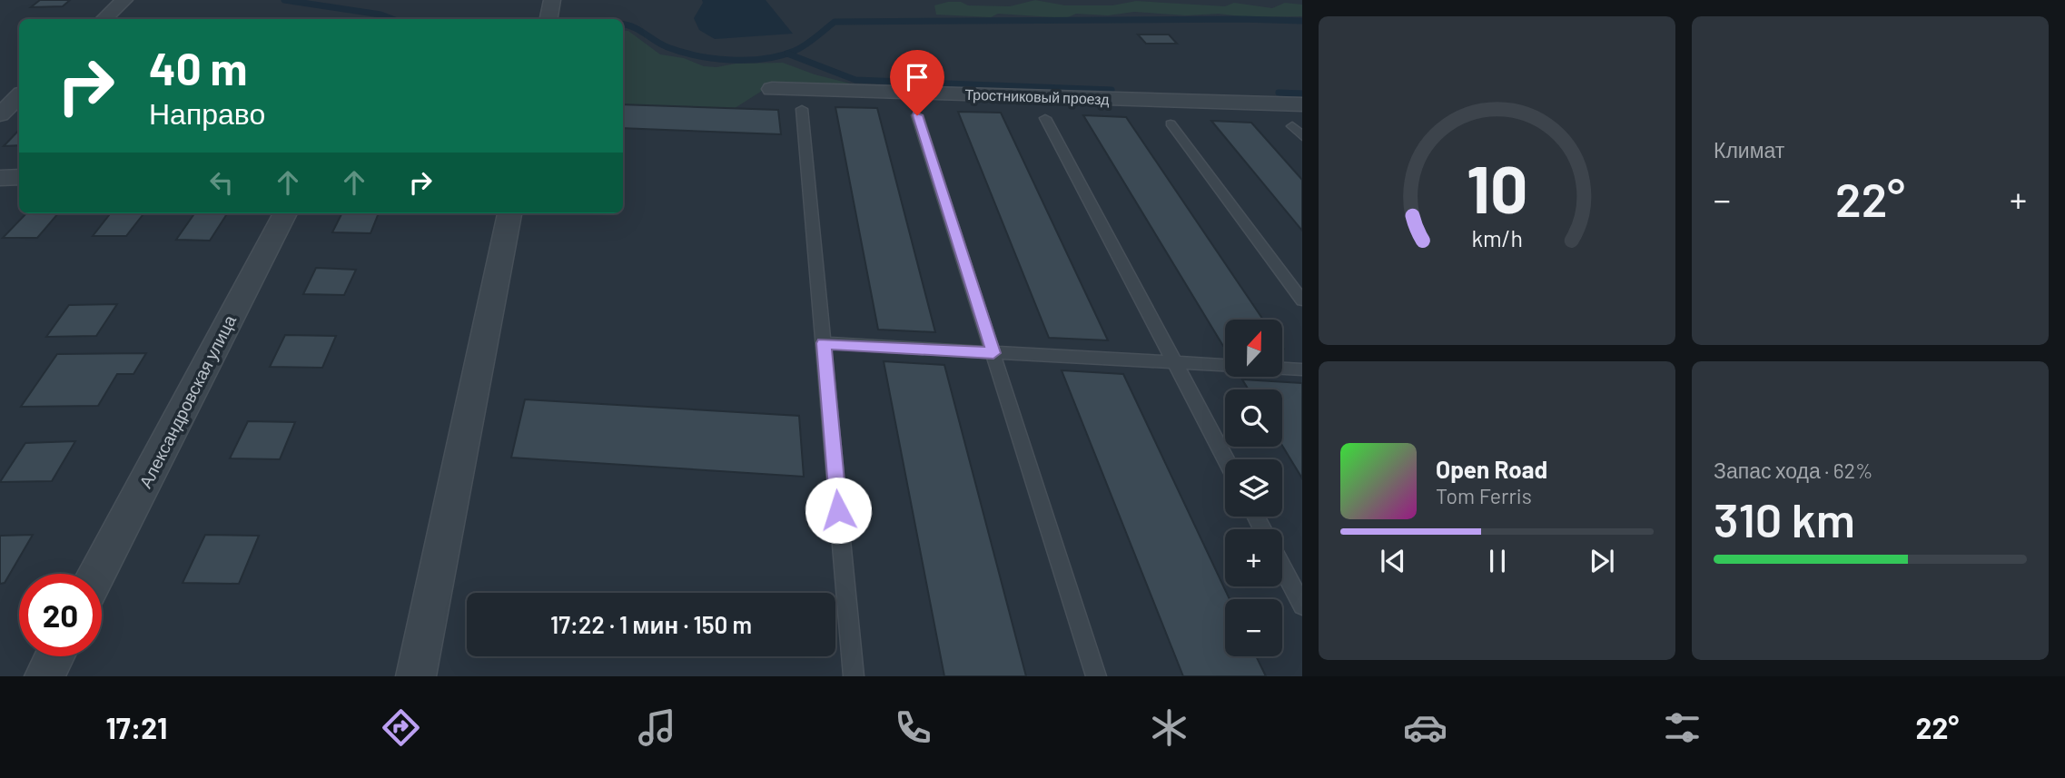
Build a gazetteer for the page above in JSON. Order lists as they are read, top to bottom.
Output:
{
  "streets": {
    "street": ["Тростниковый проезд", "Александровская улица"]
  },
  "north": "top",
  "page": {
    "tile": [
      "Климат",
      ["Запас хода · 62%", "310 km"]
    ],
    "turn": ["40 m", "Направо"],
    "heat": ["−", "22°", "+"],
    "map_buttons": ["+", "−"],
    "song": ["Open Road", "Tom Ferris"],
    "limit": "20",
    "trip": "17:22 · 1 мин · 150 m",
    "tabs": ["17:21", "22°"],
    "gauge": ["10", "km/h"]
  }
}
